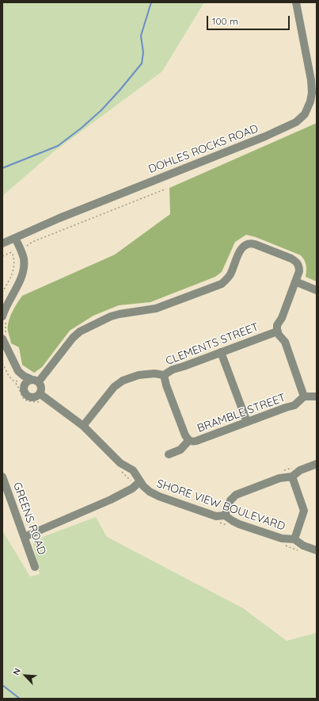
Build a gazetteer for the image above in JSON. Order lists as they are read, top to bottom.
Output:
{
  "streets": {
    "street": [
      "DOHLES ROCKS ROAD",
      "CLEMENTS STREET",
      "BRAMBLE STREET",
      "SHORE VIEW BOULEVARD",
      "GREENS ROAD"
    ]
  },
  "crossings": [
    ["CLEMENTS STREET", "BRAMBLE STREET"],
    ["CLEMENTS STREET", "SHORE VIEW BOULEVARD"]
  ],
  "scale_bar": "100 m",
  "north": "top left"
}
